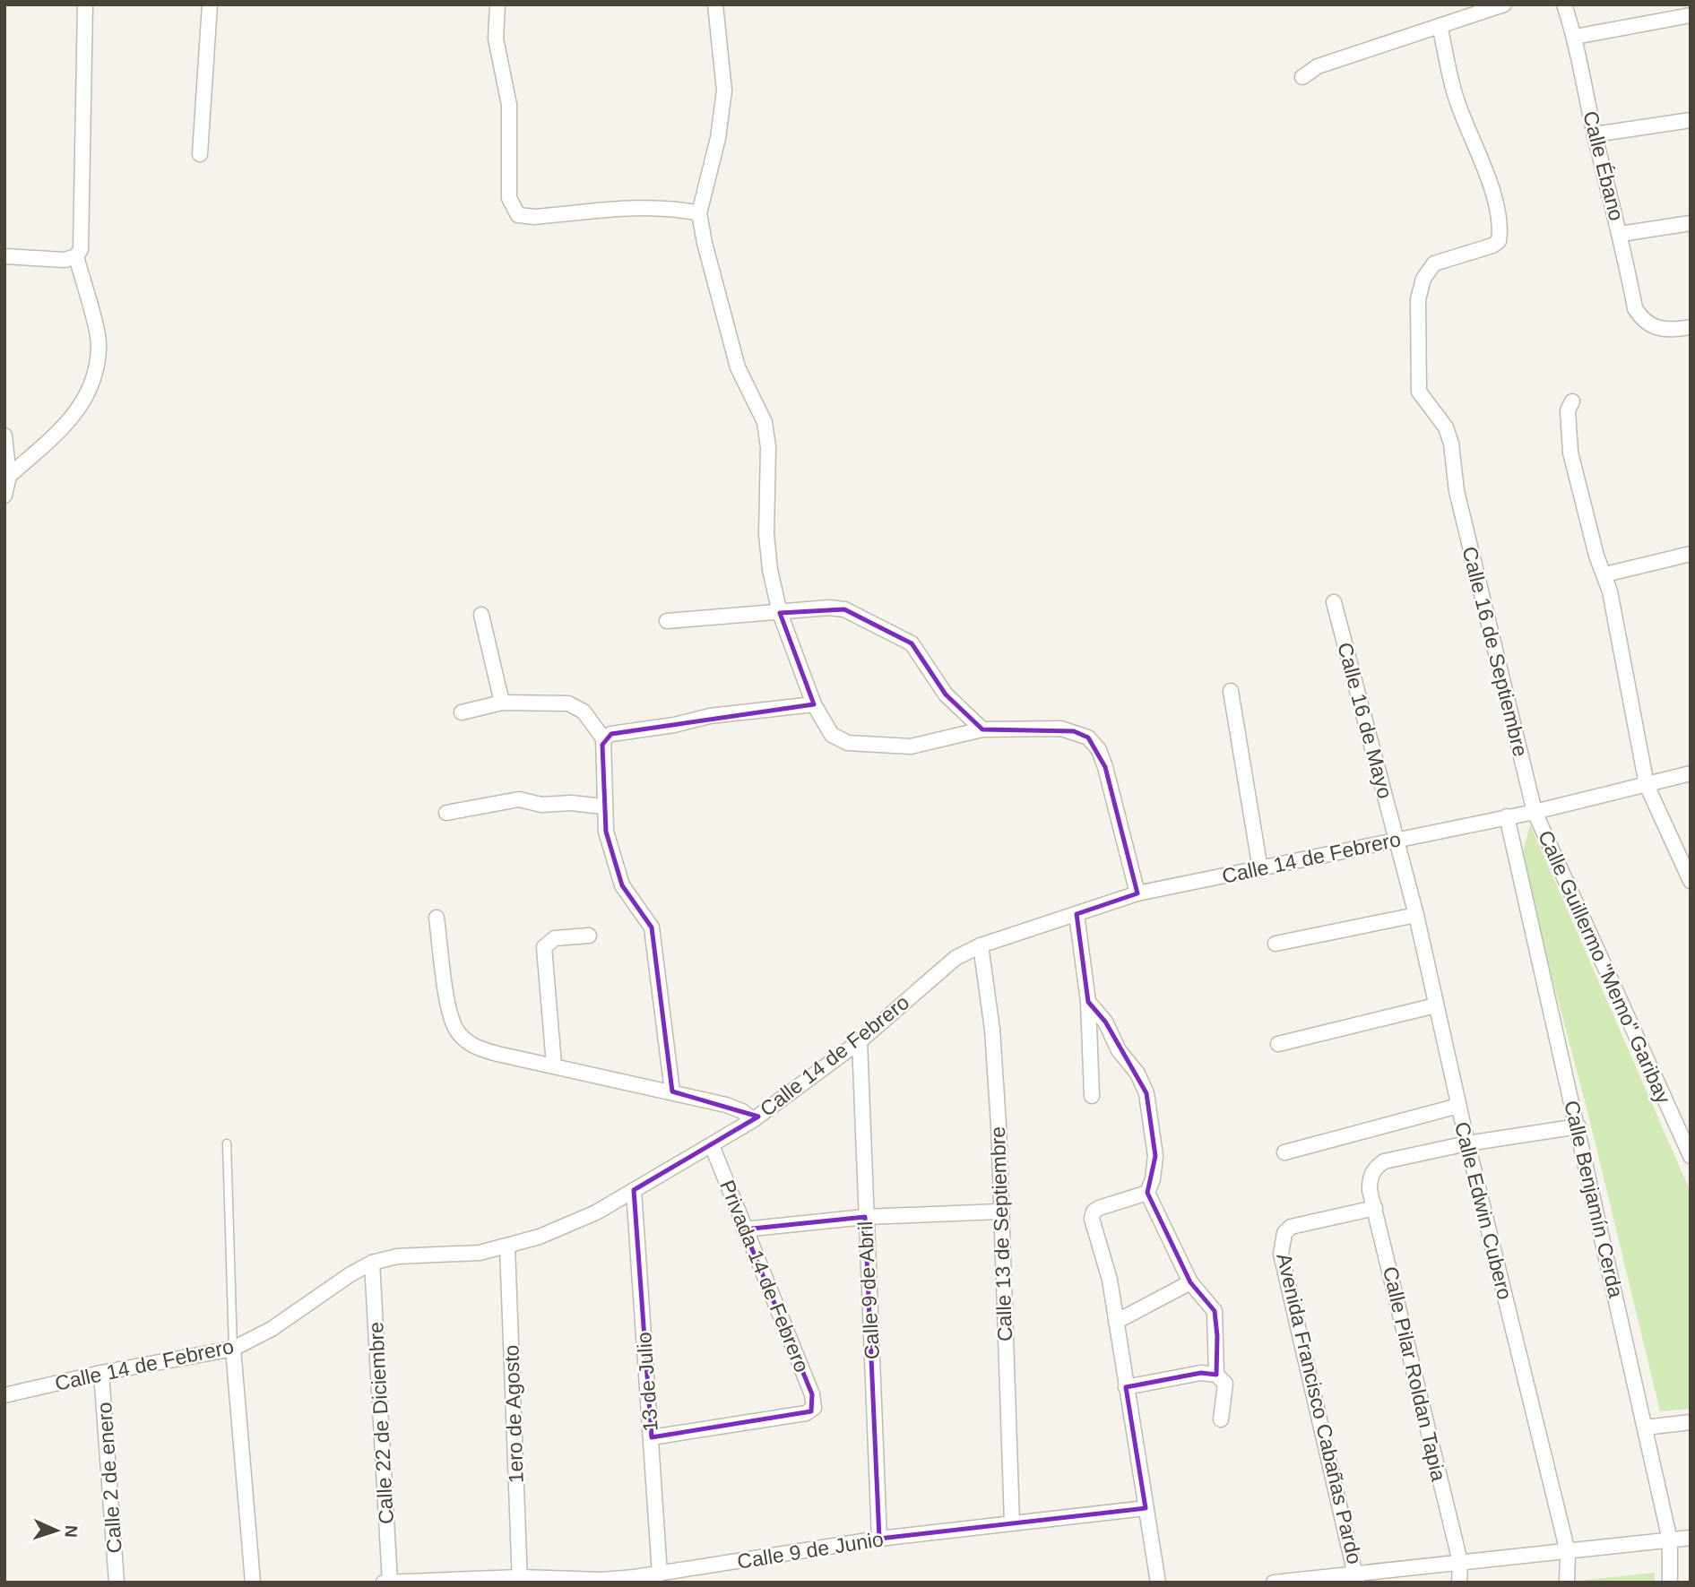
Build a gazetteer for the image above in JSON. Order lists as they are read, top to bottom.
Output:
{
  "streets": {
    "street": [
      "Calle Ébano",
      "Calle 16 de Septiembre",
      "Calle 16 de Mayo",
      "Calle 14 de Febrero",
      "Calle Guillermo \"Memo\" Garibay",
      "Calle Benjamín Cerda",
      "Calle Edwin Cubero",
      "Calle 13 de Septiembre",
      "Privada 14 de Febrero",
      "Calle 9 de Abril",
      "Calle Pilar Roldan Tapia",
      "13 de Julio",
      "Avenida Francisco Cabañas Pardo",
      "1ero de Agosto",
      "Calle 22 de Diciembre",
      "Calle 2 de enero",
      "Calle 9 de Junio"
    ]
  },
  "crossings": [
    ["Calle 16 de Septiembre", "Calle 14 de Febrero"],
    ["Calle 16 de Septiembre", "Calle Guillermo \"Memo\" Garibay"],
    ["Calle 16 de Mayo", "Calle 14 de Febrero"],
    ["Calle 16 de Mayo", "Calle Edwin Cubero"],
    ["Calle 14 de Febrero", "Calle Guillermo \"Memo\" Garibay"],
    ["Calle 14 de Febrero", "Calle Benjamín Cerda"],
    ["Calle 14 de Febrero", "Calle Edwin Cubero"],
    ["Calle 14 de Febrero", "Calle 13 de Septiembre"],
    ["Calle 14 de Febrero", "Privada 14 de Febrero"],
    ["Calle 14 de Febrero", "Calle 9 de Abril"],
    ["Calle 14 de Febrero", "13 de Julio"],
    ["Calle 14 de Febrero", "1ero de Agosto"],
    ["Calle 14 de Febrero", "Calle 22 de Diciembre"],
    ["Calle 14 de Febrero", "Calle 2 de enero"],
    ["Calle Edwin Cubero", "Calle Pilar Roldan Tapia"],
    ["Calle 13 de Septiembre", "Calle 9 de Junio"],
    ["Privada 14 de Febrero", "13 de Julio"],
    ["Calle 9 de Abril", "Calle 9 de Junio"],
    ["Calle Pilar Roldan Tapia", "Avenida Francisco Cabañas Pardo"],
    ["13 de Julio", "Calle 9 de Junio"],
    ["1ero de Agosto", "Calle 9 de Junio"],
    ["Calle 22 de Diciembre", "Calle 9 de Junio"]
  ],
  "north": "right"
}
